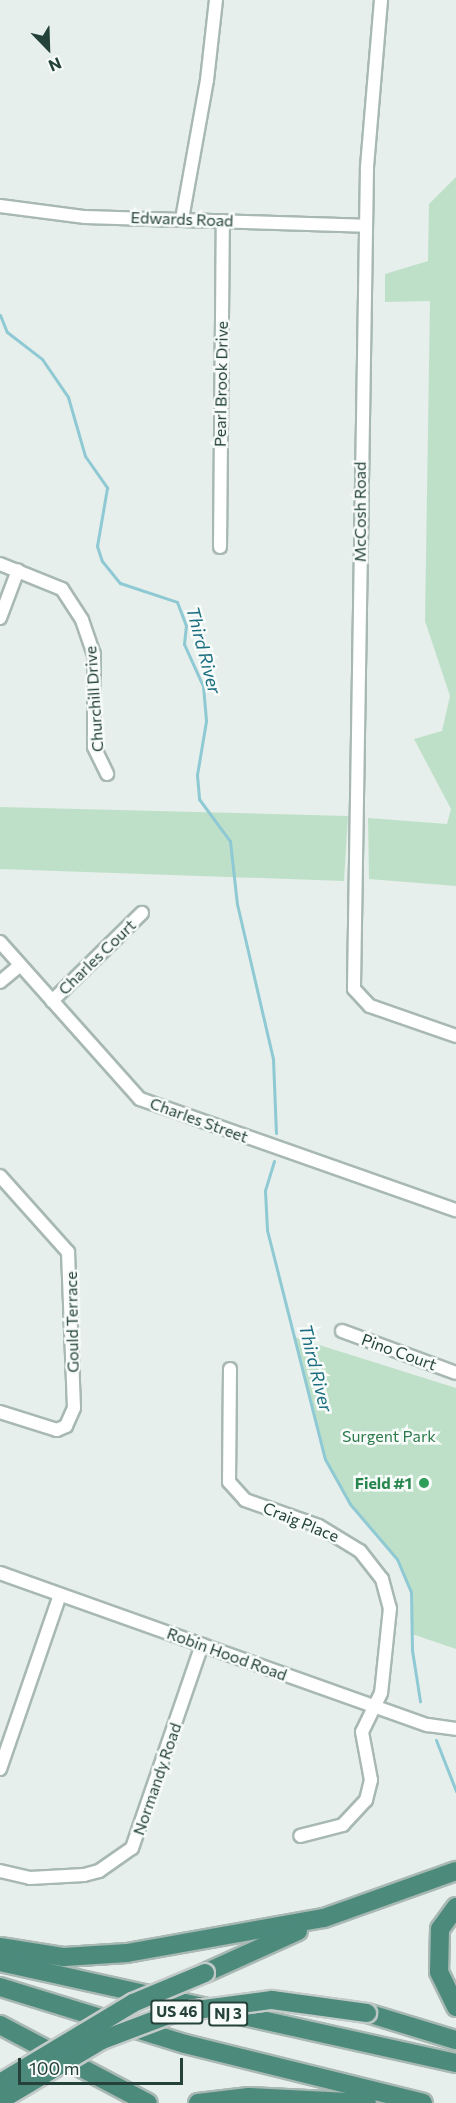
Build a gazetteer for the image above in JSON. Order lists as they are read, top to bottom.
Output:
{
  "streets": {
    "highway": ["US 46", "NJ 3"],
    "street": [
      "Edwards Road",
      "Pearl Brook Drive",
      "McCosh Road",
      "Churchill Drive",
      "Charles Court",
      "Charles Street",
      "Gould Terrace",
      "Pino Court",
      "Craig Place",
      "Robin Hood Road",
      "Normandy Road"
    ]
  },
  "crossings": [
    ["Edwards Road", "Pearl Brook Drive"],
    ["Edwards Road", "McCosh Road"],
    ["Charles Court", "Charles Street"],
    ["Craig Place", "Robin Hood Road"],
    ["Robin Hood Road", "Normandy Road"]
  ],
  "water": ["Third River"],
  "parks": ["Surgent Park"],
  "places": ["Field #1"],
  "scale_bar": "100 m",
  "north": "bottom right"
}
